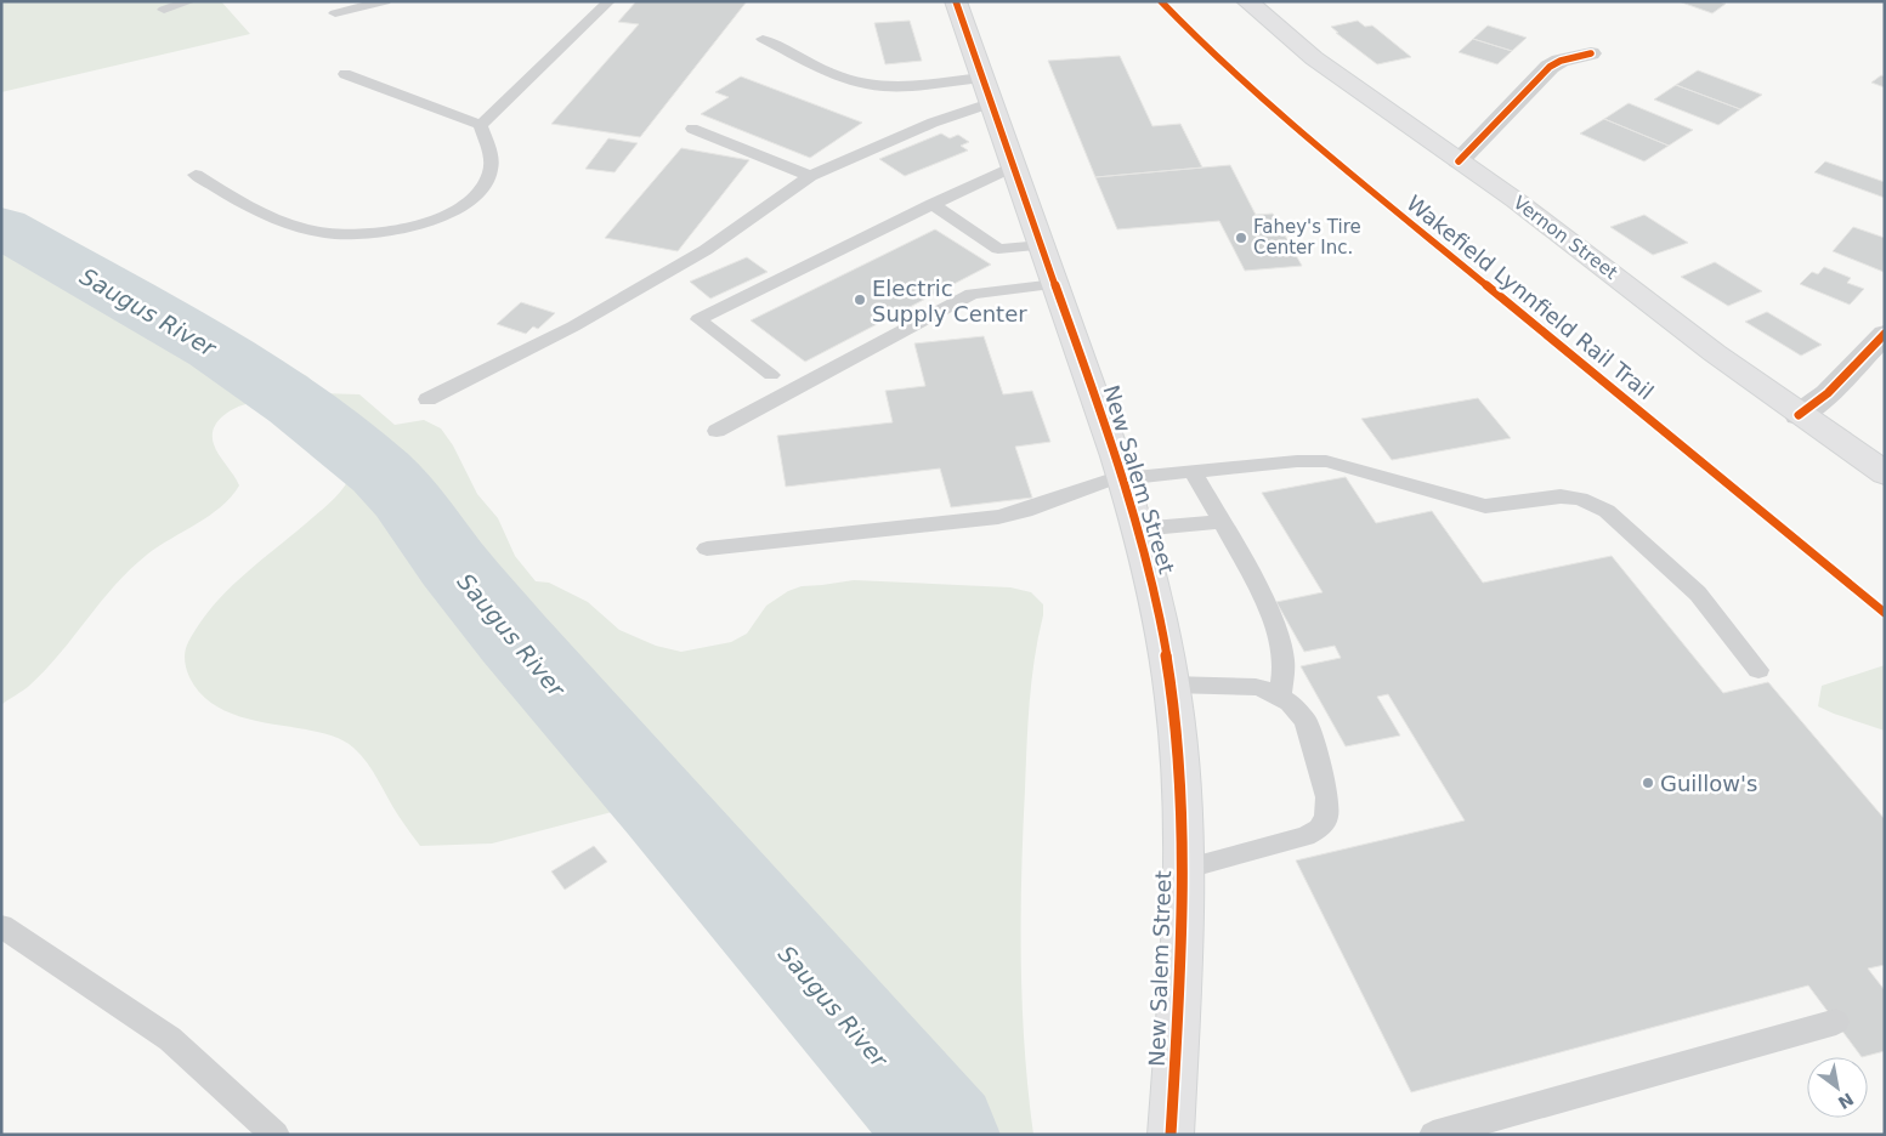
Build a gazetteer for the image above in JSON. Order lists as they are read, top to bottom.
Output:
{
  "streets": {
    "street": ["Vernon Street", "New Salem Street"],
    "cycle path": ["Wakefield Lynnfield Rail Trail"]
  },
  "water": ["Saugus River"],
  "places": ["Fahey's Tire Center Inc.", "Electric Supply Center", "Guillow's"],
  "north": "bottom right"
}
